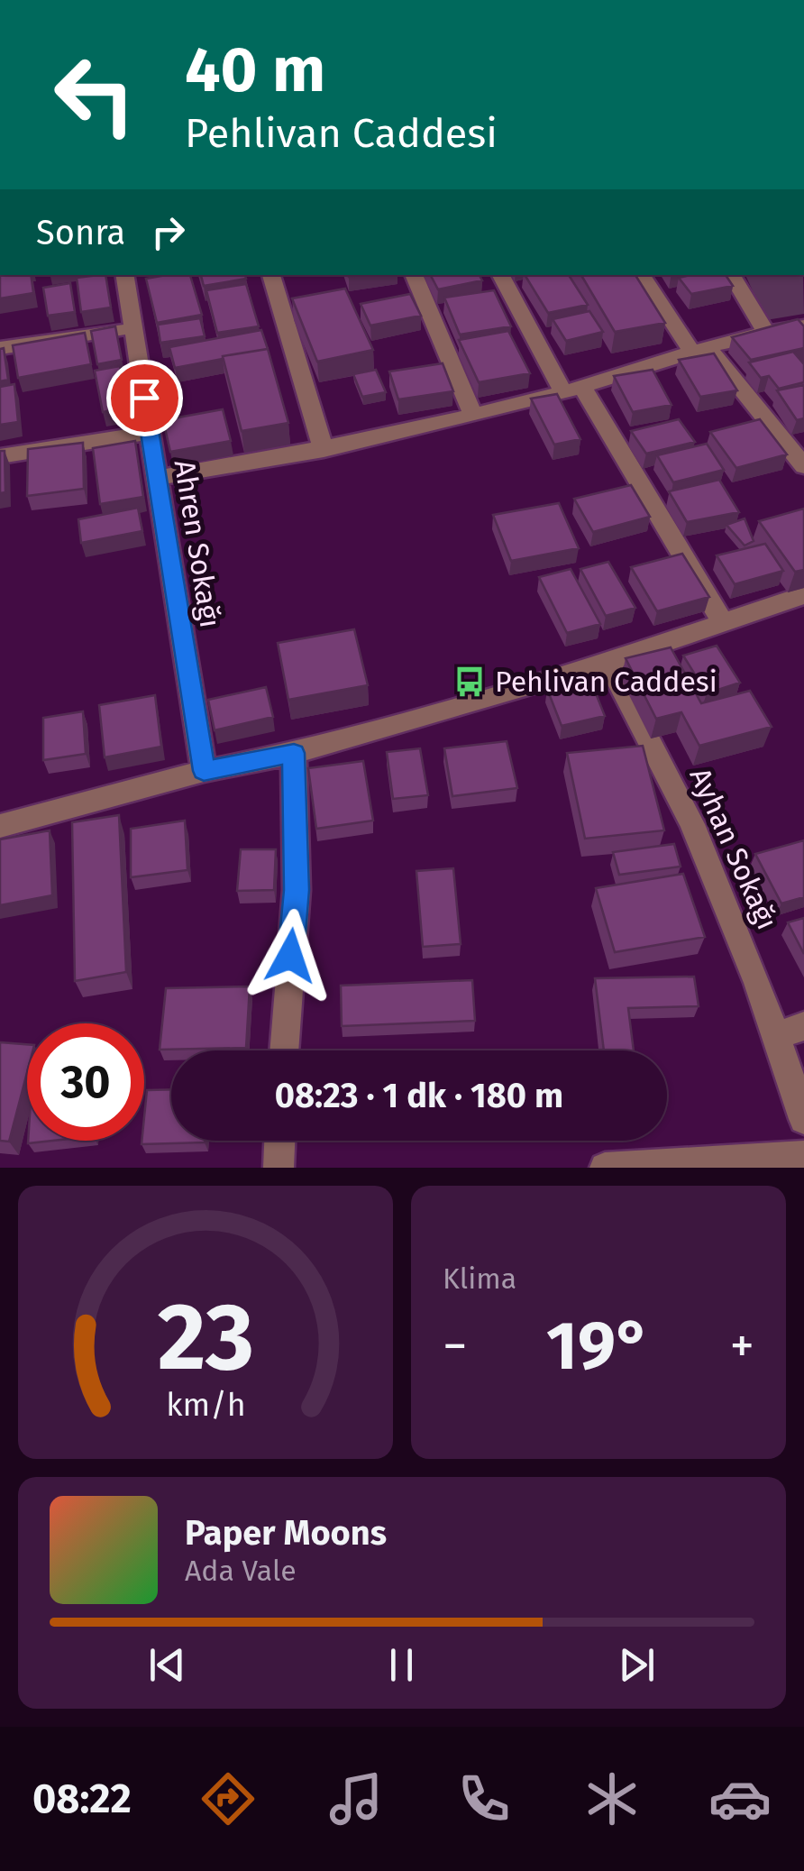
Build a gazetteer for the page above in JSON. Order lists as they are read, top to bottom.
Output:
{
  "streets": {
    "street": ["Ahren Sokağı", "Ayhan Sokağı"]
  },
  "places": {
    "bus stop": ["Pehlivan Caddesi"]
  },
  "page": {
    "turn": ["40 m", "Pehlivan Caddesi"],
    "then": "Sonra",
    "limit": "30",
    "trip": "08:23 · 1 dk · 180 m",
    "tile": "Klima",
    "heat": ["−", "19°", "+"],
    "song": ["Paper Moons", "Ada Vale"],
    "tabs": "08:22",
    "gauge": ["23", "km/h"]
  }
}
